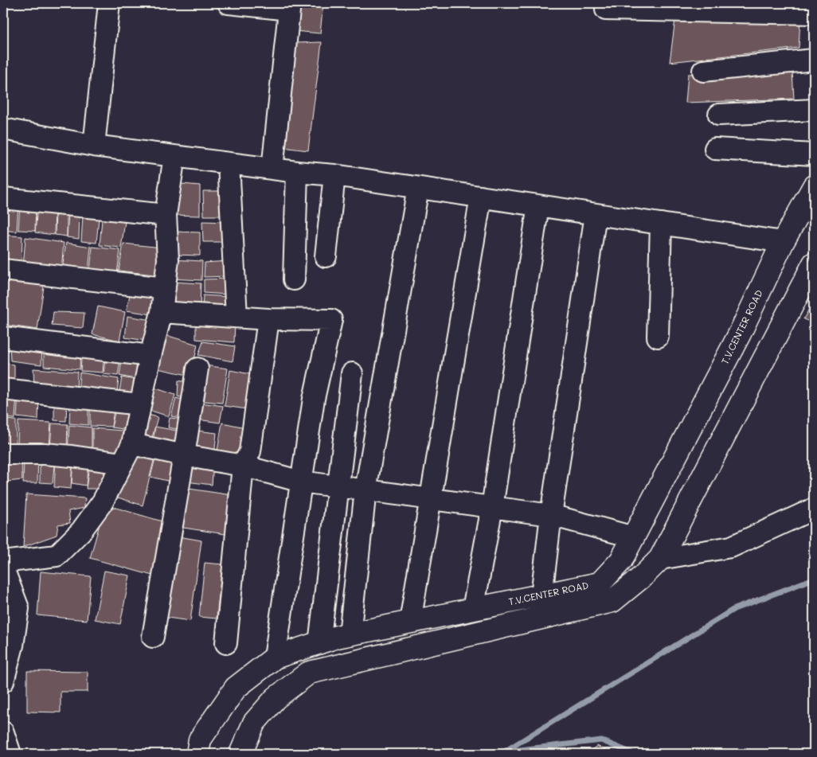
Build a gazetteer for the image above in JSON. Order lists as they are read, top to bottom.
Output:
{
  "streets": {
    "street": ["T.V.CENTER ROAD"]
  }
}
